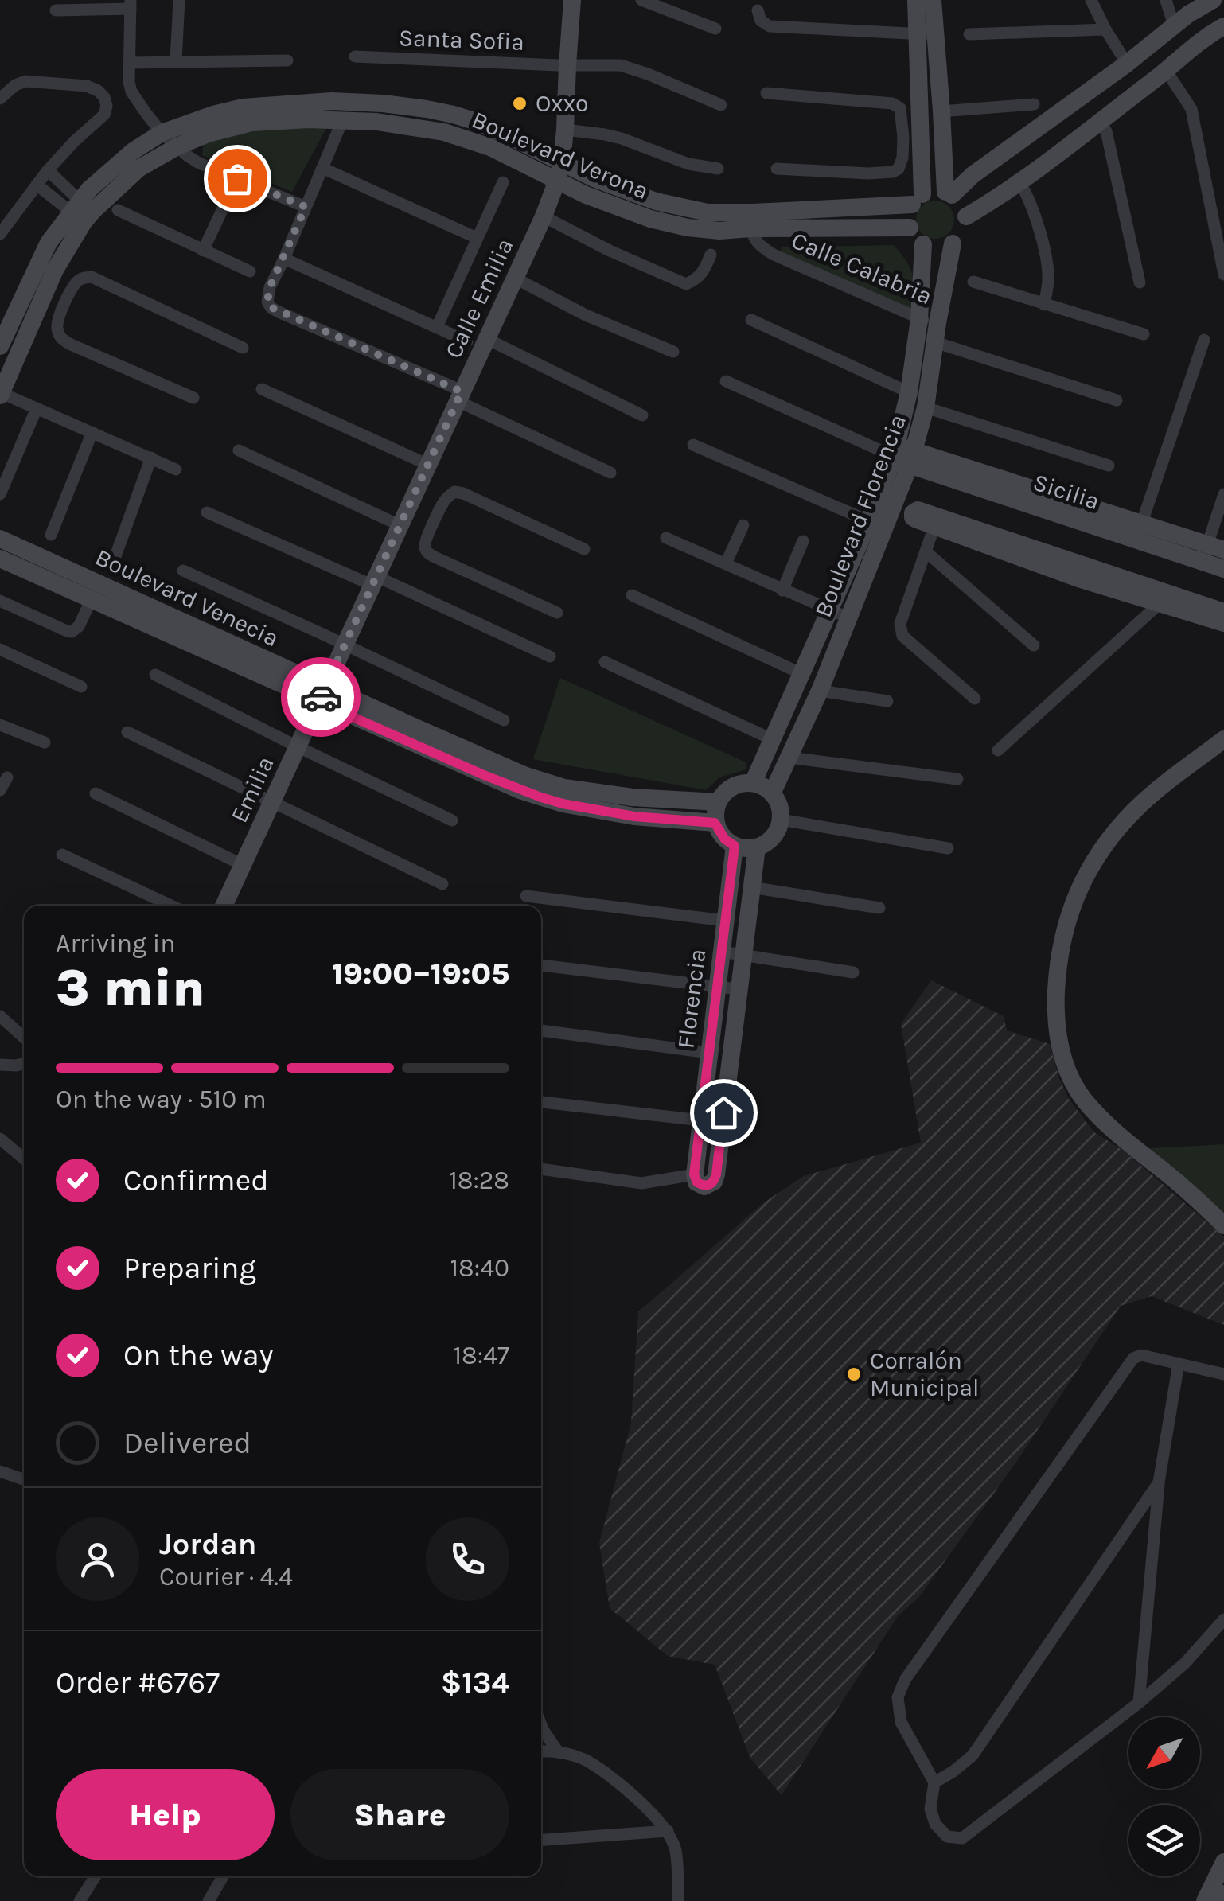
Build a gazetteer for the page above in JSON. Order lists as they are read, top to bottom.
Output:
{
  "streets": {
    "street": [
      "Santa Sofia",
      "Boulevard Verona",
      "Calle Calabria",
      "Calle Emilia",
      "Sicilia",
      "Boulevard Florencia",
      "Boulevard Venecia",
      "Emilia",
      "Florencia"
    ]
  },
  "crossings": [
    ["Santa Sofia", "Calle Emilia"],
    ["Boulevard Verona", "Calle Calabria"],
    ["Boulevard Verona", "Calle Emilia"],
    ["Boulevard Verona", "Boulevard Florencia"],
    ["Calle Calabria", "Boulevard Florencia"],
    ["Calle Emilia", "Boulevard Venecia"],
    ["Calle Emilia", "Emilia"],
    ["Sicilia", "Boulevard Florencia"],
    ["Boulevard Florencia", "Boulevard Venecia"],
    ["Boulevard Florencia", "Florencia"],
    ["Boulevard Venecia", "Emilia"],
    ["Boulevard Venecia", "Florencia"]
  ],
  "places": ["Oxxo", "Corralón Municipal"],
  "north": "bottom left",
  "page": {
    "heading": ["3 min", "Arriving in", "19:00–19:05"],
    "panel": [
      "Jordan",
      "Courier · 4.4",
      "Order #6767",
      "$134"
    ],
    "bar": "On the way · 510 m",
    "list": [
      ["Confirmed", "18:28"],
      ["Preparing", "18:40"],
      ["On the way", "18:47"],
      "Delivered"
    ],
    "buttons": ["Help", "Share"]
  }
}
